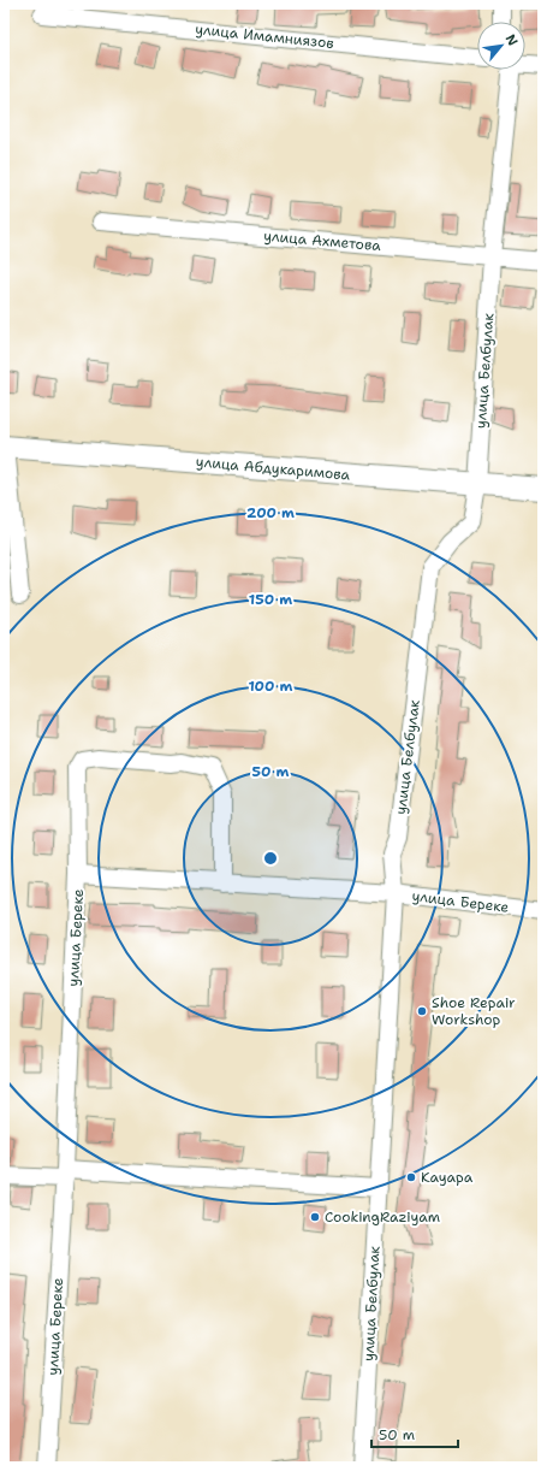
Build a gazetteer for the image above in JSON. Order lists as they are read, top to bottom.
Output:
{
  "streets": {
    "main road": ["улица Абдукаримова"],
    "street": [
      "улица Имамниязов",
      "улица Ахметова",
      "улица Белбулак",
      "улица Береке"
    ]
  },
  "crossings": [
    ["улица Ахметова", "улица Белбулак"],
    ["улица Белбулак", "улица Абдукаримова"],
    ["улица Белбулак", "улица Береке"]
  ],
  "places": ["Shoe Repair Workshop", "Кауара", "CookingRaziyam"],
  "scale_bar": "50 m",
  "north": "top right",
  "rings": [
    "200 m",
    "150 m",
    "100 m",
    "50 m"
  ]
}
